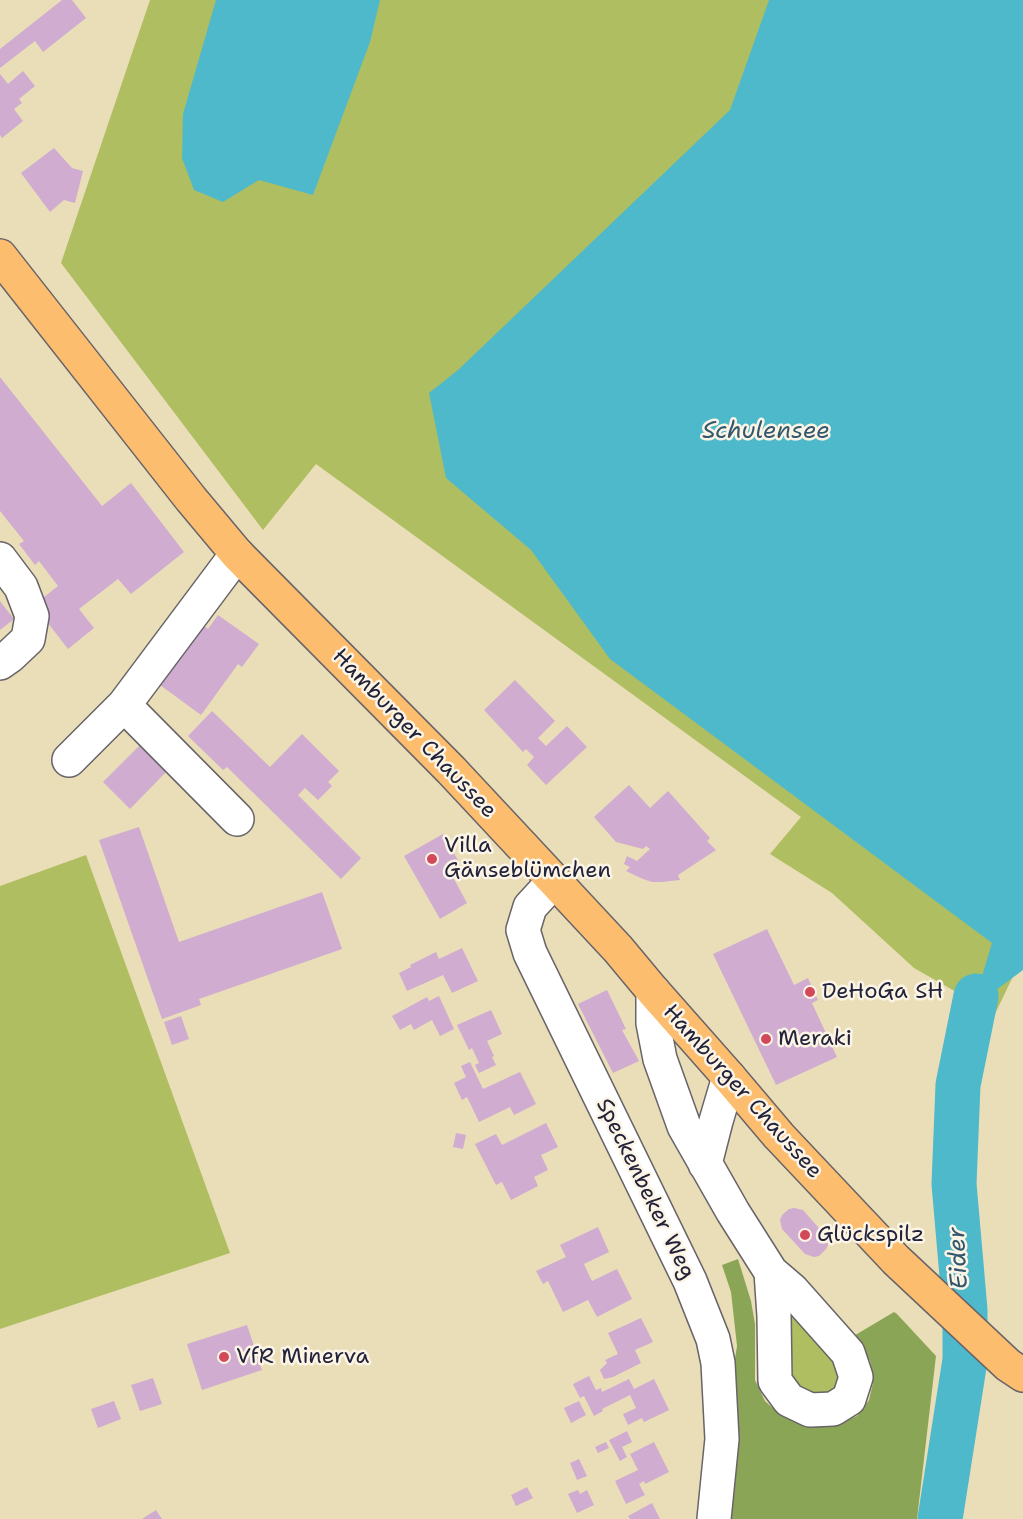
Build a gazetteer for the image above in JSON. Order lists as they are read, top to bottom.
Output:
{
  "streets": {
    "main road": ["Hamburger Chaussee"],
    "street": ["Speckenbeker Weg"]
  },
  "crossings": [
    ["Hamburger Chaussee", "Speckenbeker Weg"]
  ],
  "water": ["Schulensee", "Eider"],
  "places": [
    "Villa Gänseblümchen",
    "DeHoGa SH",
    "Meraki",
    "Glückspilz",
    "VfR Minerva"
  ]
}
